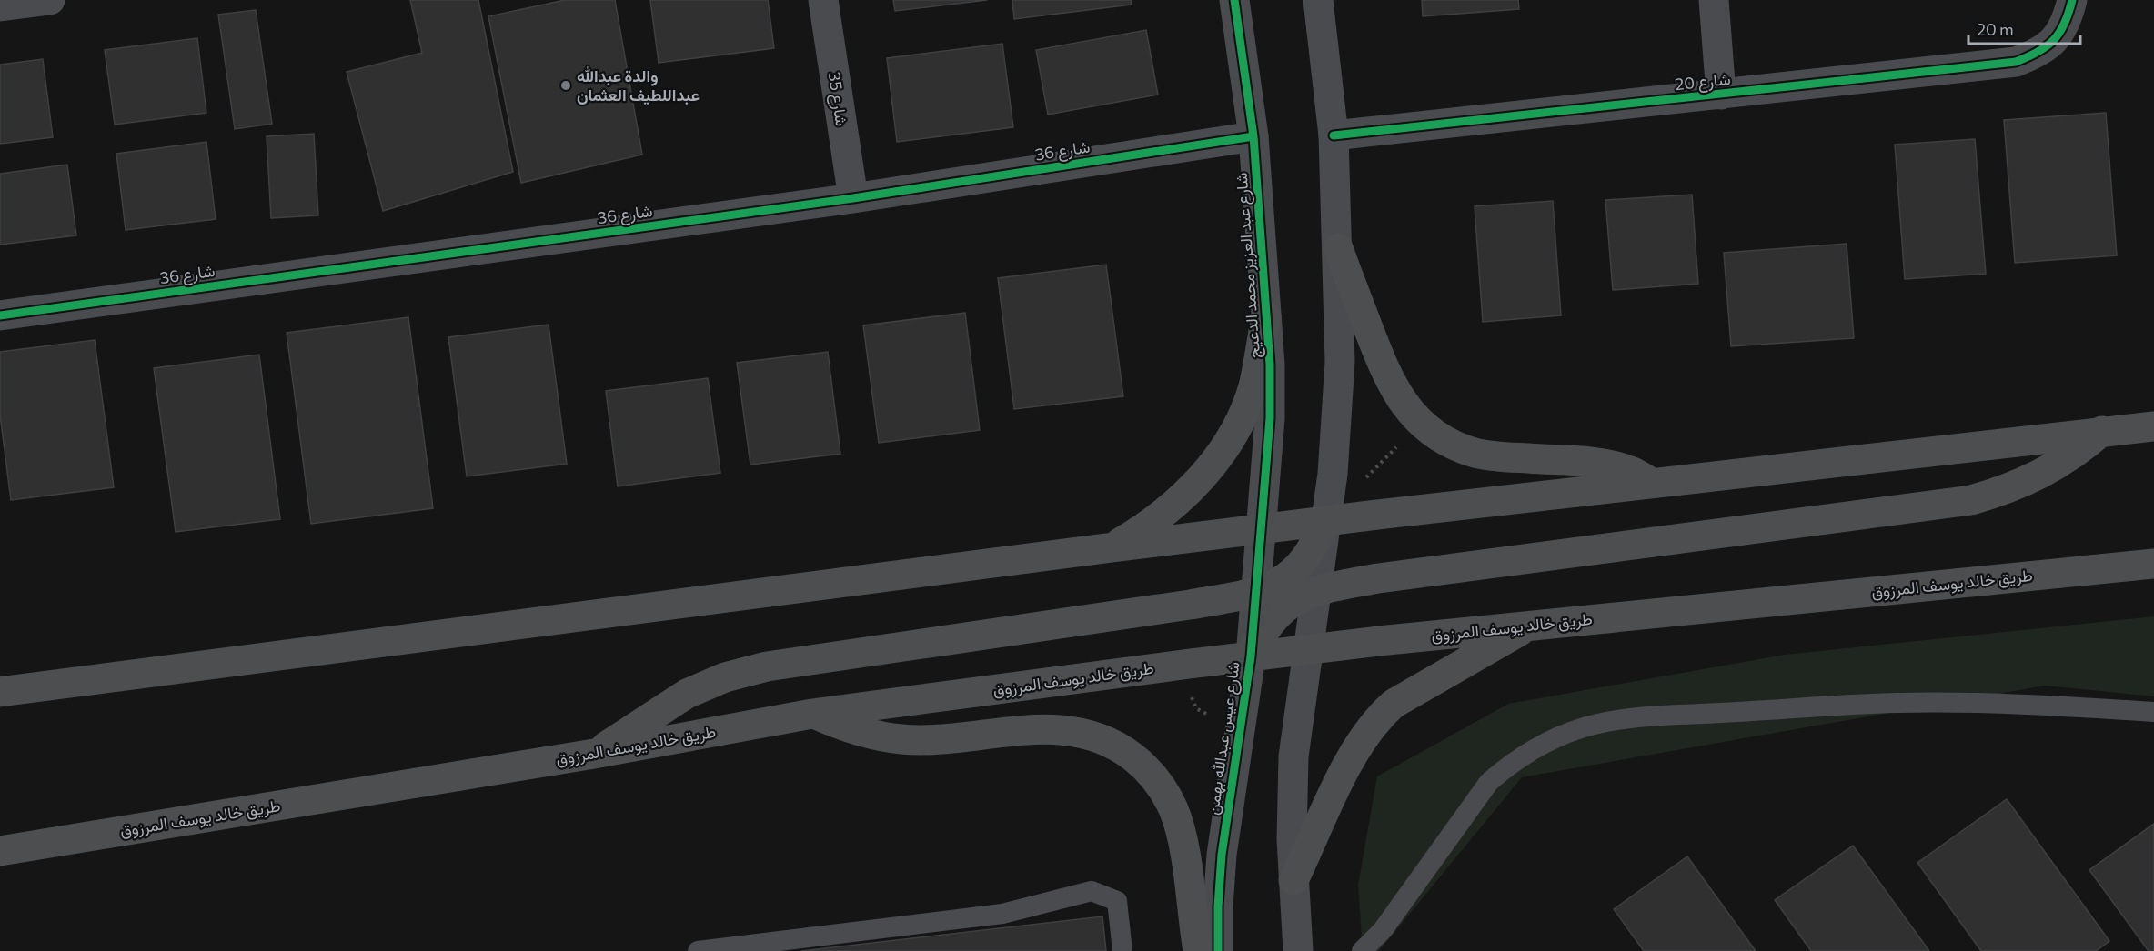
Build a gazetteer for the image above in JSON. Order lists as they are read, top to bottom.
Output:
{
  "streets": {
    "main road": ["طريق خالد يوسف المرزوق"],
    "street": [
      "شارع 20",
      "شارع 35",
      "شارع 36",
      "شارع عبد العزيز محمد الدعيج",
      "شارع عيس عبدالله بهمن"
    ]
  },
  "crossings": [
    ["شارع 35", "شارع 36"],
    ["شارع 36", "شارع عبد العزيز محمد الدعيج"],
    ["شارع عبد العزيز محمد الدعيج", "شارع عيس عبدالله بهمن"],
    ["طريق خالد يوسف المرزوق", "شارع عيس عبدالله بهمن"]
  ],
  "places": ["والدة عبدالله عبداللطيف العثمان"],
  "scale_bar": "20 m"
}
